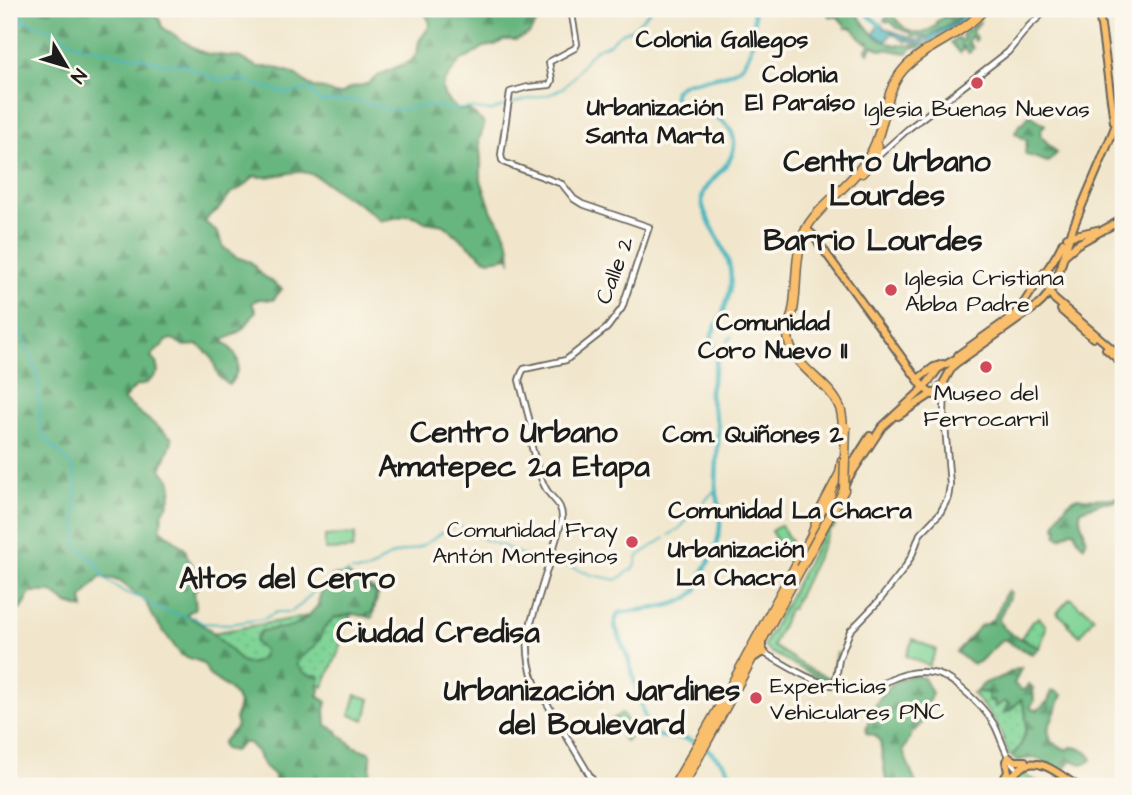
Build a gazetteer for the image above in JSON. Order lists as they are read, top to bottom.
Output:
{
  "streets": {
    "street": ["Calle 2"]
  },
  "districts": [
    "Colonia Gallegos",
    "Colonia El Paraíso",
    "Urbanización Santa Marta",
    "Centro Urbano Lourdes",
    "Barrio Lourdes",
    "Comunidad Coro Nuevo II",
    "Centro Urbano Amatepec 2a Etapa",
    "Com. Quiñones 2",
    "Comunidad La Chacra",
    "Urbanización La Chacra",
    "Altos del Cerro",
    "Ciudad Credisa",
    "Urbanización Jardines del Boulevard"
  ],
  "places": [
    "Iglesia Buenas Nuevas",
    "Iglesia Cristiana Abba Padre",
    "Museo del Ferrocarril",
    "Comunidad Fray Antón Montesinos",
    "Experticias Vehiculares PNC"
  ],
  "north": "bottom right"
}
